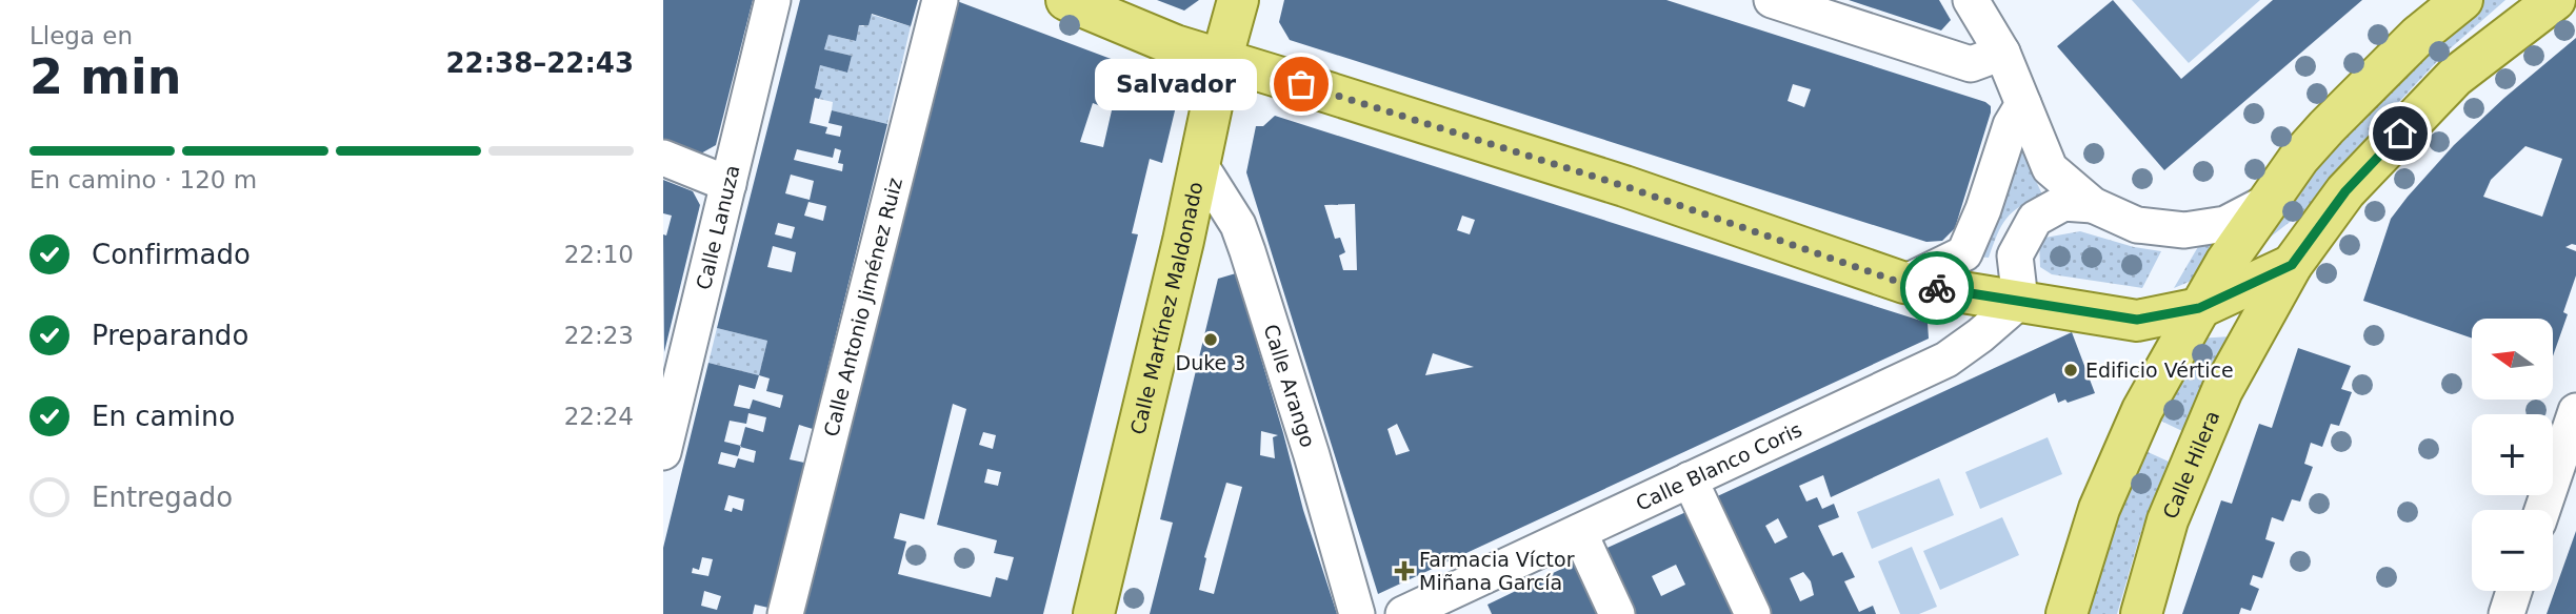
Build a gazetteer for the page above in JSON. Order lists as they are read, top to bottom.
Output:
{
  "streets": {
    "main road": ["Calle Martínez Maldonado", "Calle Hilera"],
    "street": [
      "Calle Lanuza",
      "Calle Antonio Jiménez Ruiz",
      "Calle Arango",
      "Calle Blanco Coris"
    ]
  },
  "crossings": [
    ["Calle Martínez Maldonado", "Calle Arango"]
  ],
  "places": {
    "other": ["Salvador", "Duke 3", "Edificio Vértice"],
    "health": ["Farmacia Víctor Miñana García"]
  },
  "north": "left",
  "page": {
    "heading": ["2 min", "Llega en", "22:38–22:43"],
    "bubble": "Salvador",
    "bar": "En camino · 120 m",
    "list": [
      ["Confirmado", "22:10"],
      ["Preparando", "22:23"],
      ["En camino", "22:24"],
      "Entregado"
    ],
    "map_buttons": ["+", "−"]
  }
}
